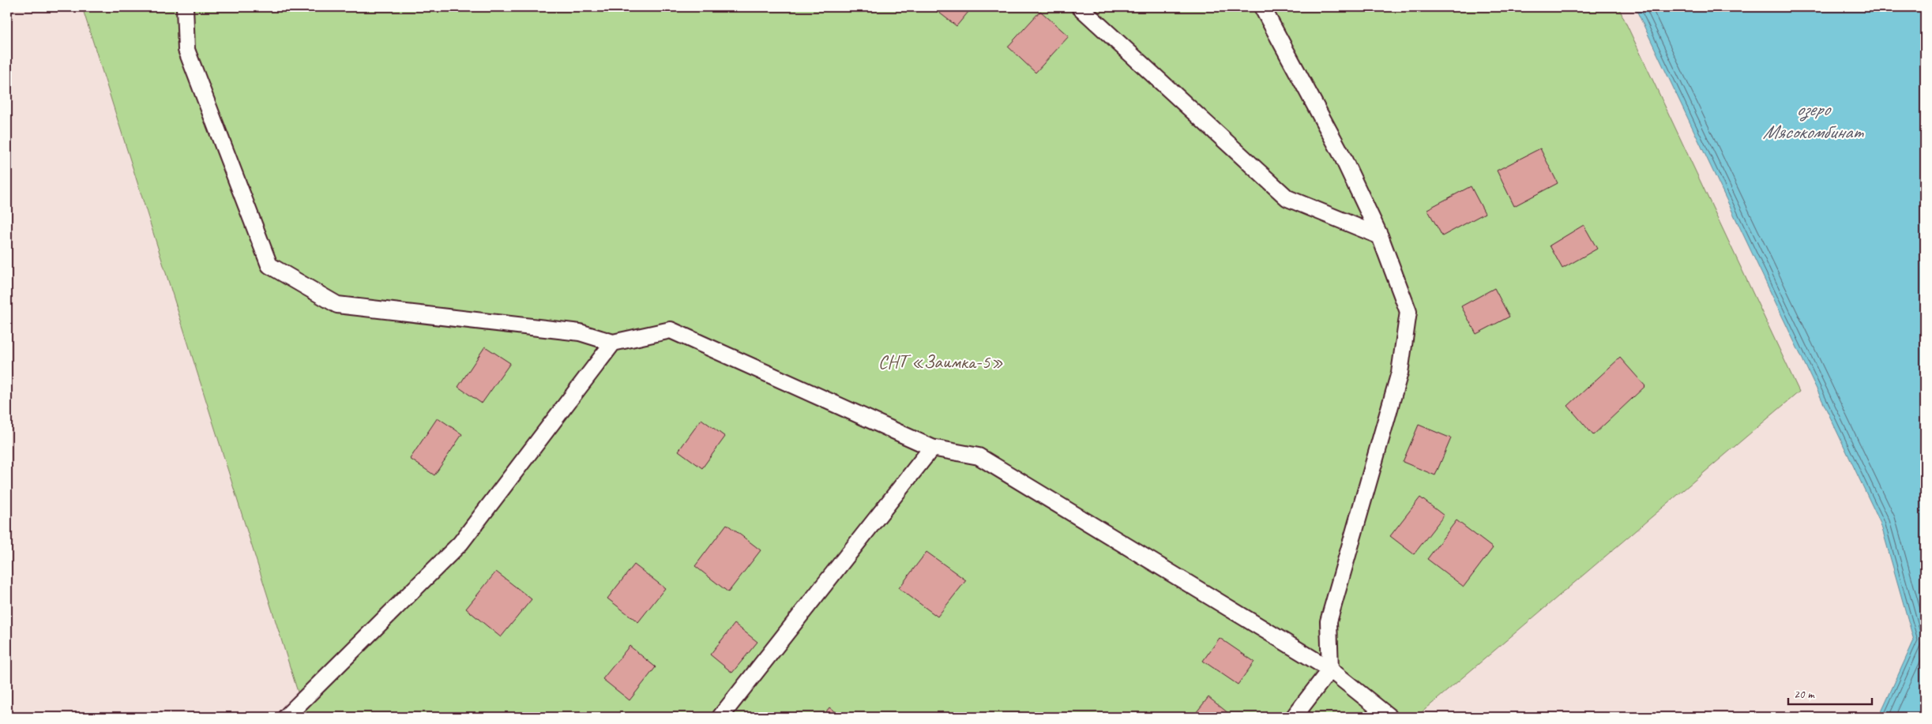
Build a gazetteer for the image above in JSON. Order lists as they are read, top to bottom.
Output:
{
  "water": ["озеро Мясокомбинат"],
  "parks": ["СНТ «Заимка-5»"],
  "scale_bar": "20 m"
}
